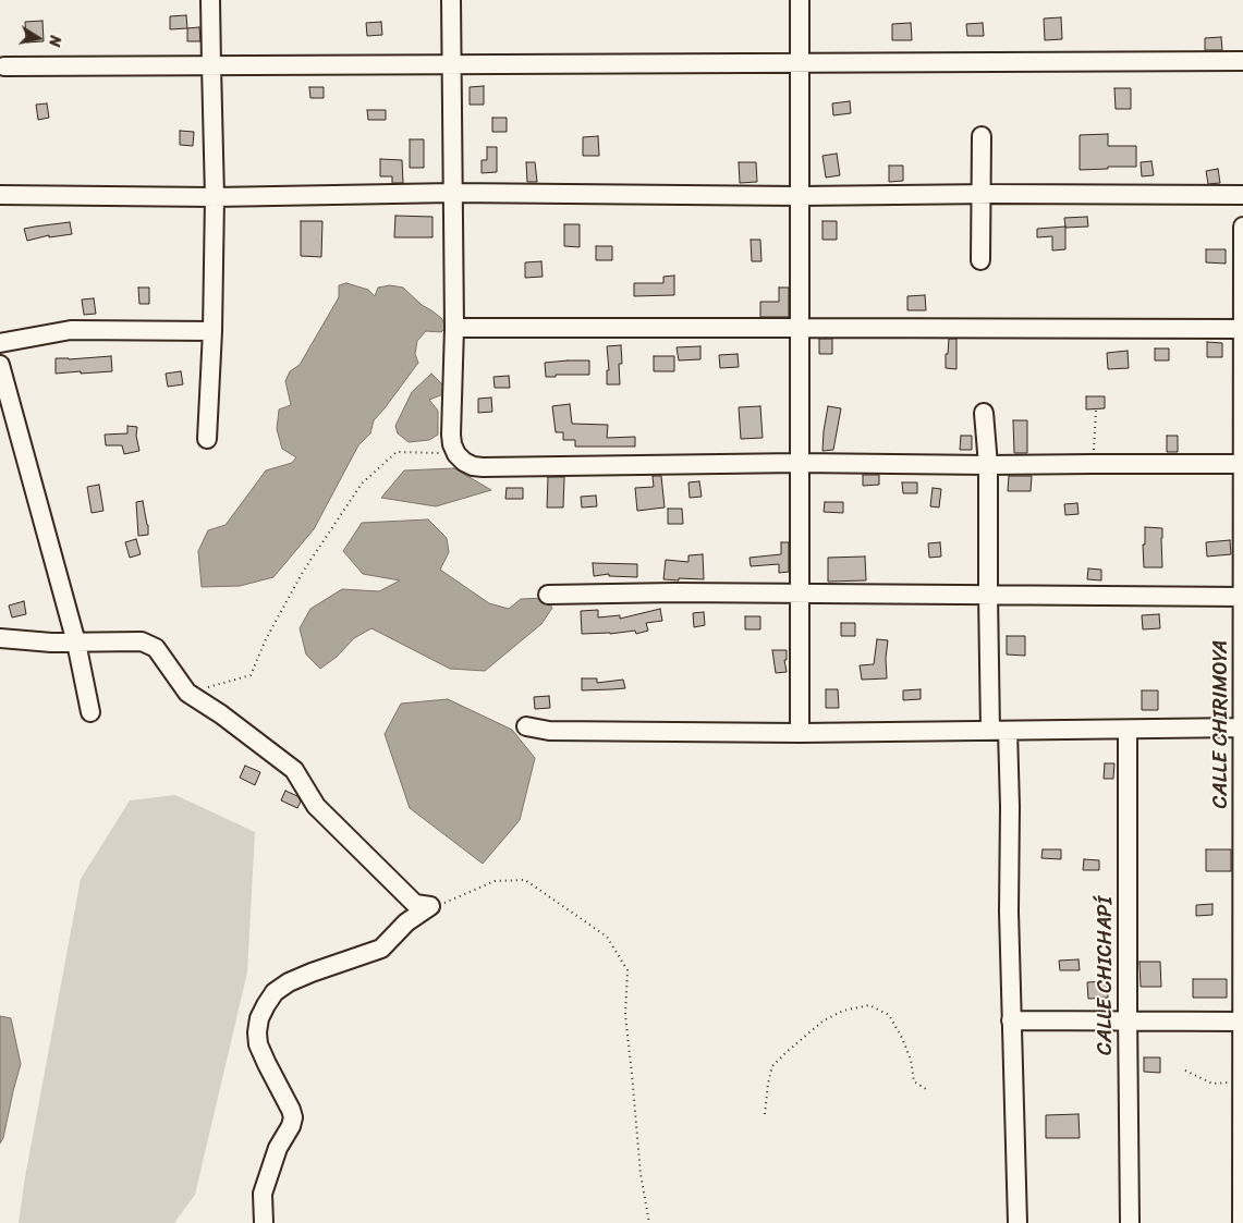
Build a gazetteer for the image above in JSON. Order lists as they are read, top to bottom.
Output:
{
  "streets": {
    "street": ["CALLE CHIRIMOYA", "CALLE CHICHAPÍ"]
  },
  "north": "right"
}
